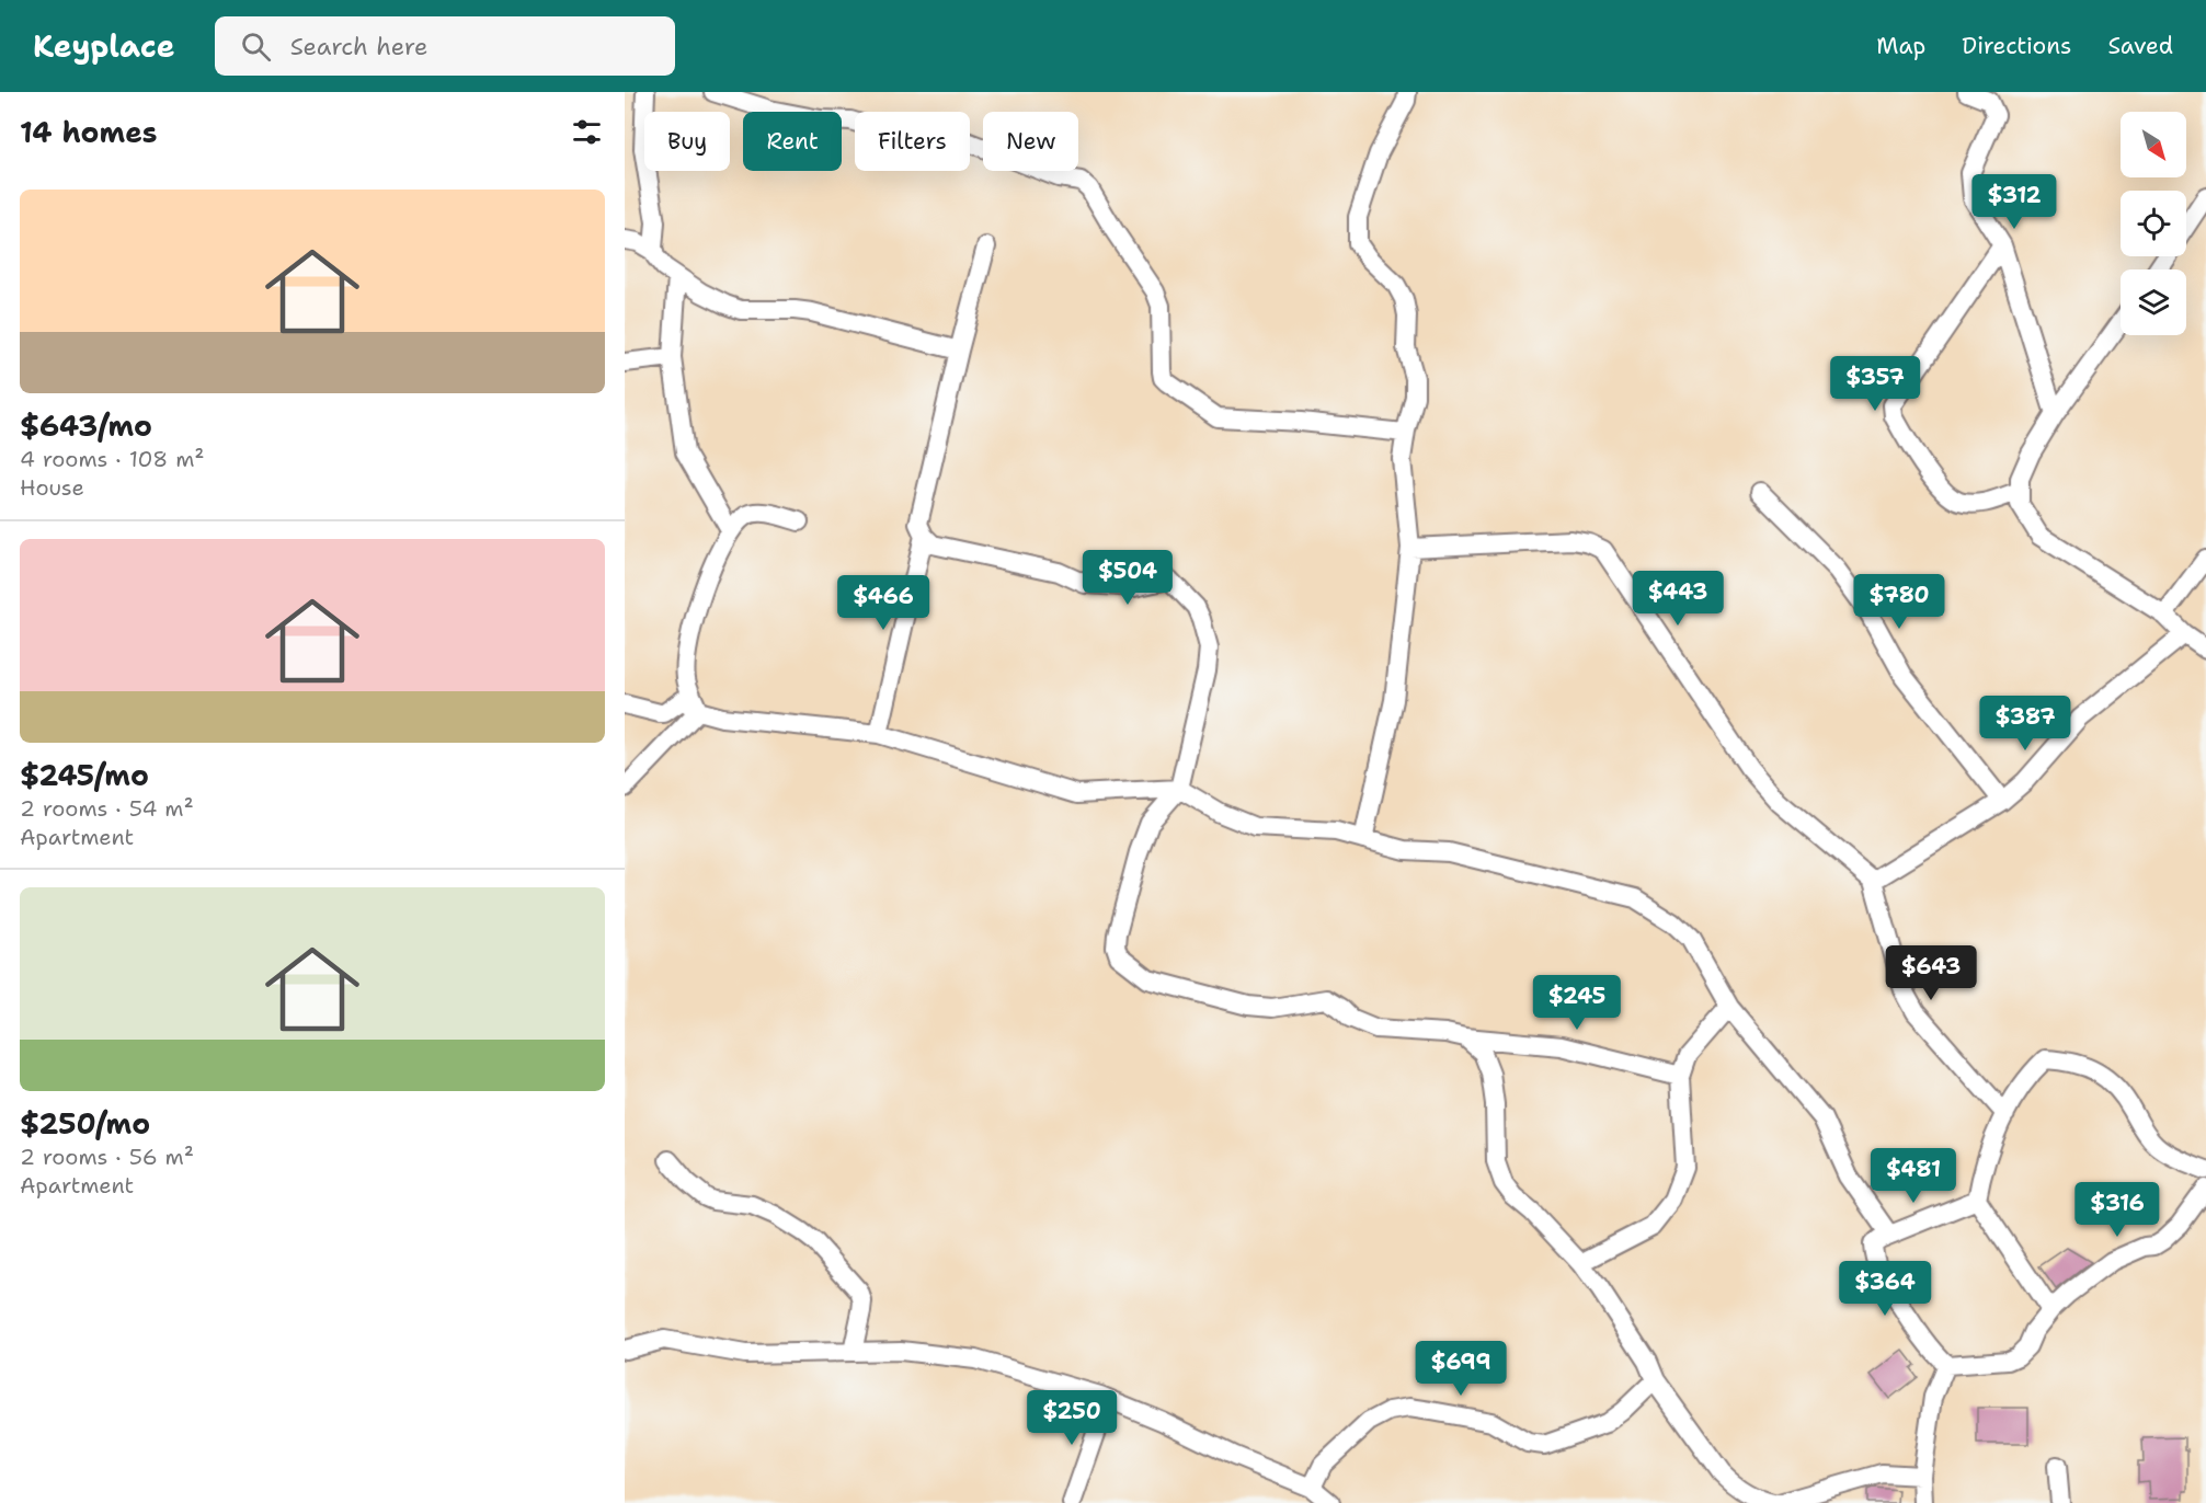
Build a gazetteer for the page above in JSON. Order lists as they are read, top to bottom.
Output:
{
  "north": "bottom right",
  "page": {
    "header": "Keyplace",
    "search": "Search here",
    "nav": ["Map", "Directions", "Saved"],
    "heading": "14 homes",
    "chip": [
      "Buy",
      "Rent",
      "Filters",
      "New"
    ],
    "list": [
      {
        "name": "$643/mo",
        "note": "4 rooms · 108 m² · House"
      },
      {
        "name": "$245/mo",
        "note": "2 rooms · 54 m² · Apartment"
      },
      {
        "name": "$250/mo",
        "note": "2 rooms · 56 m² · Apartment"
      }
    ],
    "price": [
      "$312",
      "$357",
      "$504",
      "$443",
      "$780",
      "$466",
      "$387",
      "$643",
      "$245",
      "$481",
      "$316",
      "$364",
      "$699",
      "$250"
    ]
  }
}
